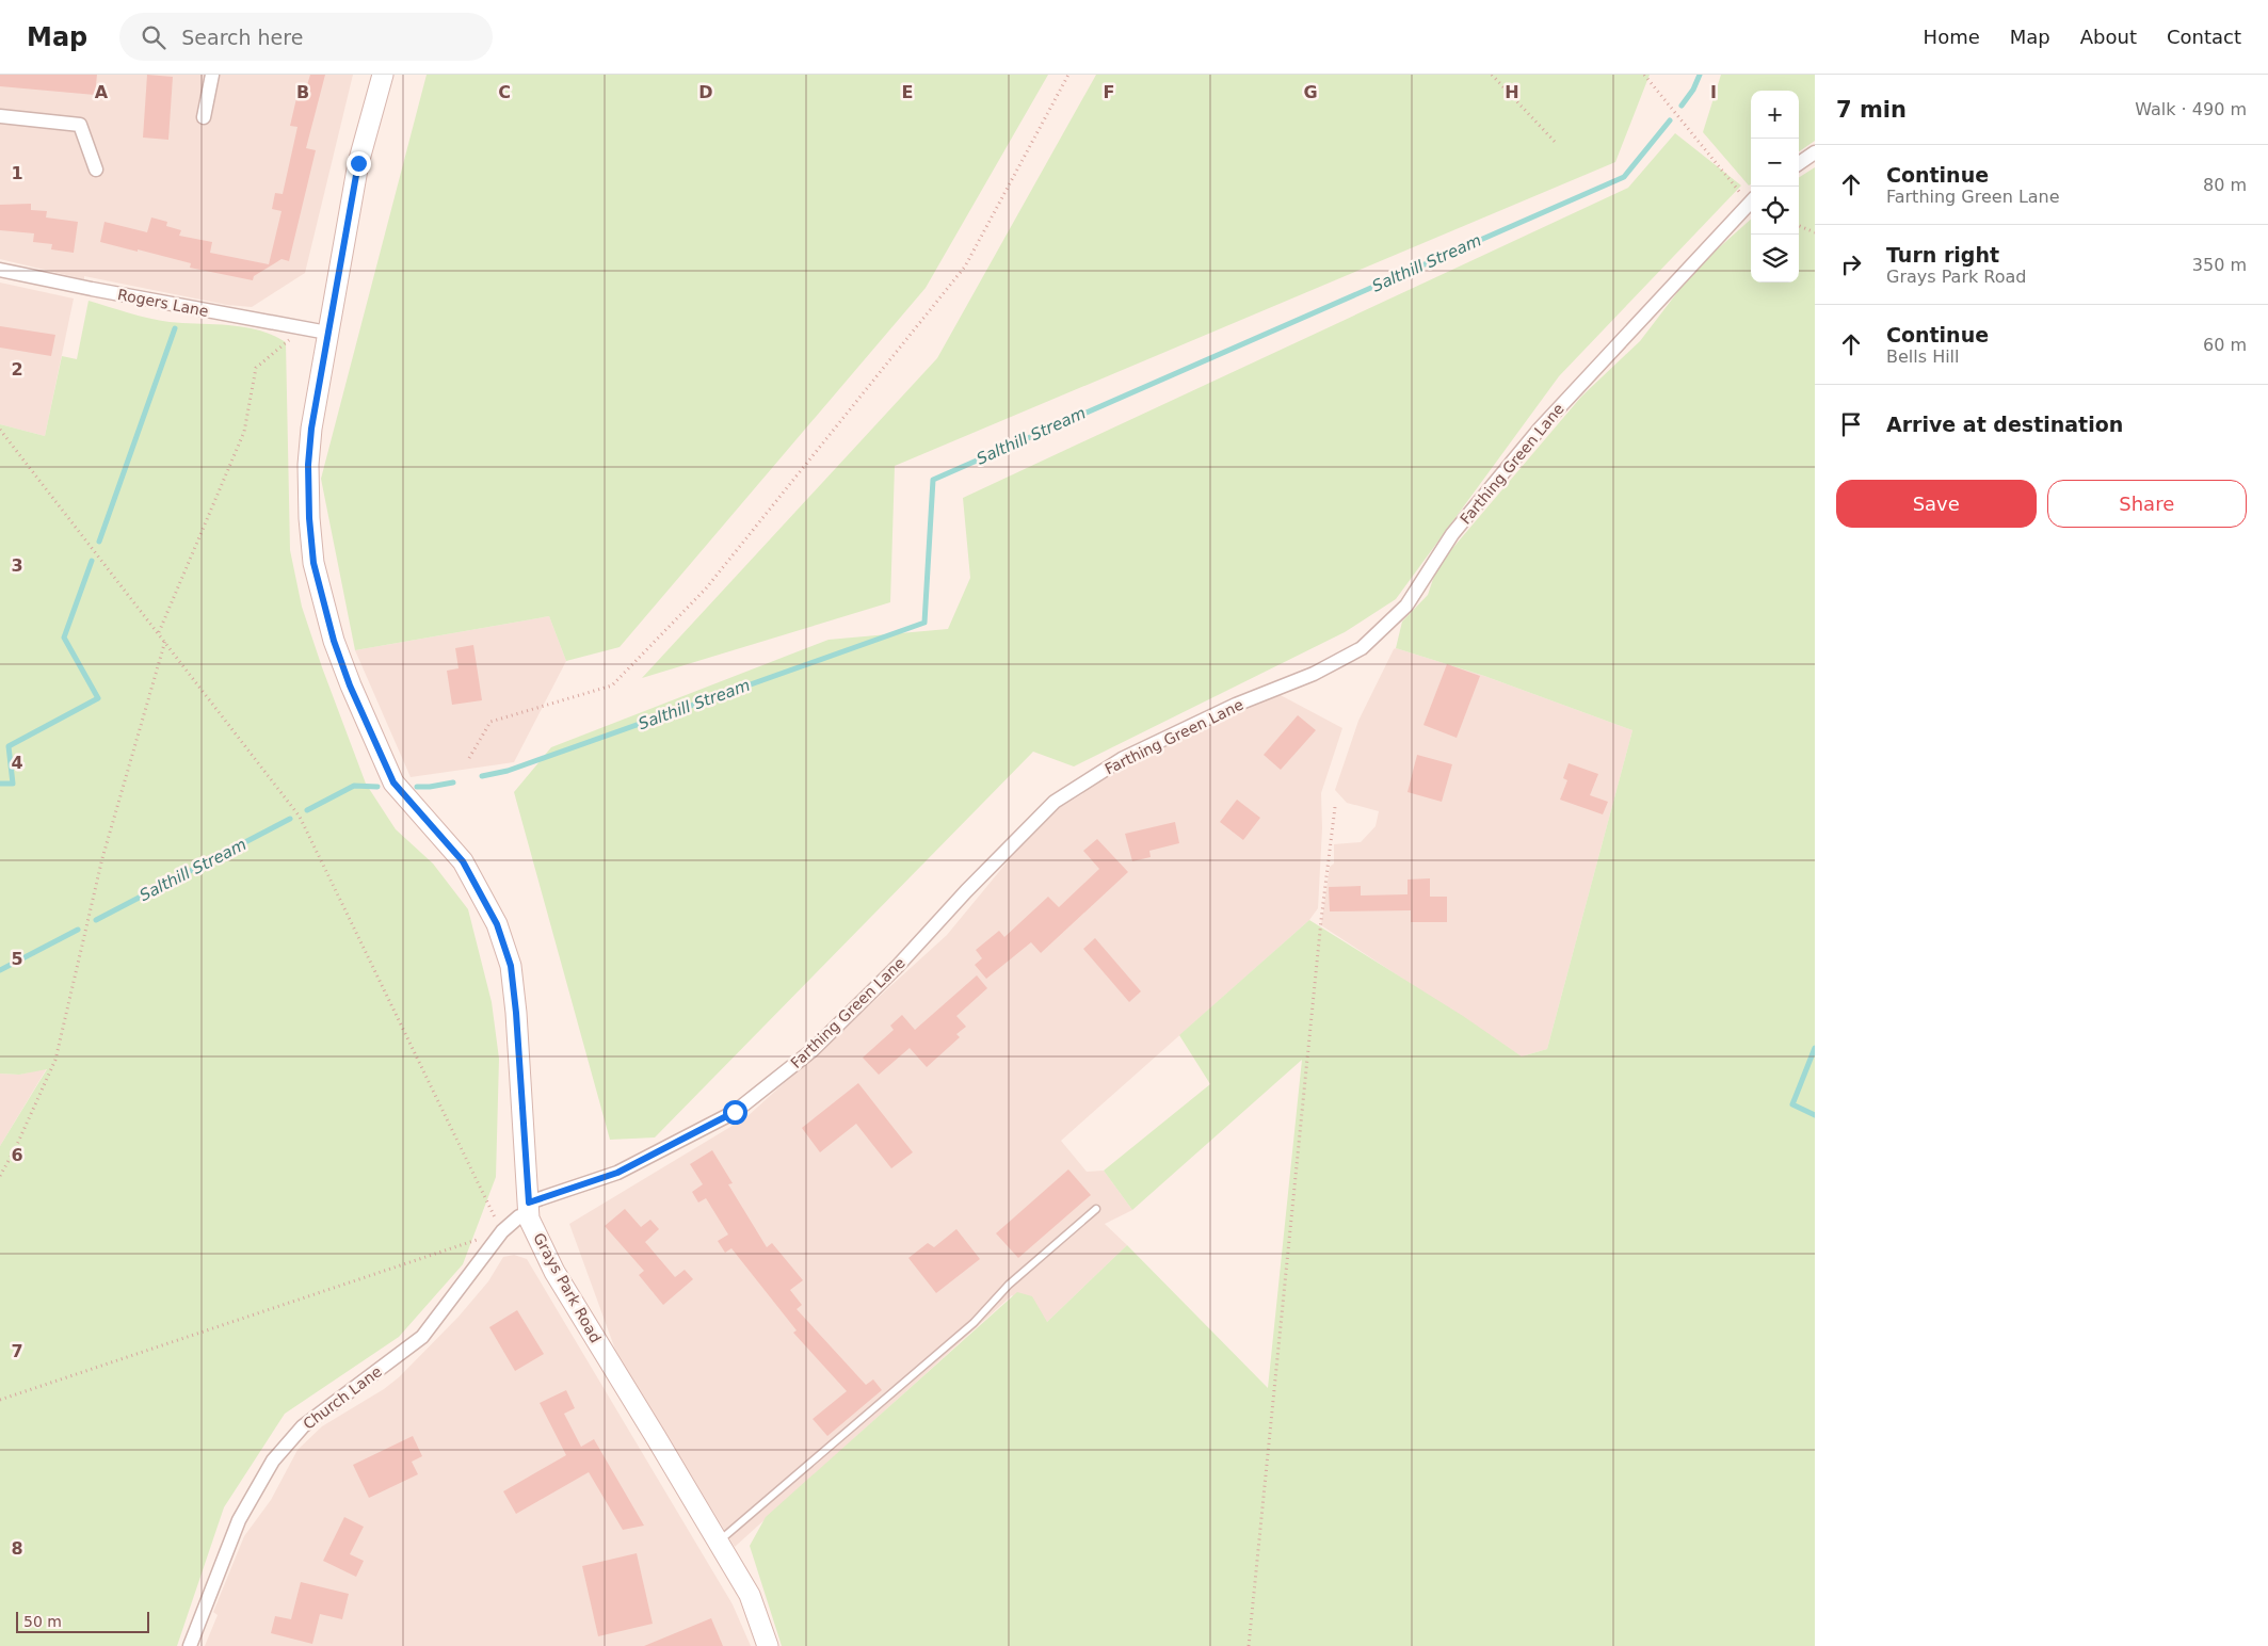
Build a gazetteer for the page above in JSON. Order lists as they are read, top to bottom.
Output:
{
  "streets": {
    "main road": ["Grays Park Road"],
    "street": ["Rogers Lane", "Farthing Green Lane", "Church Lane"]
  },
  "crossings": [
    ["Rogers Lane", "Grays Park Road"],
    ["Farthing Green Lane", "Grays Park Road"],
    ["Farthing Green Lane", "Church Lane"],
    ["Grays Park Road", "Church Lane"]
  ],
  "water": ["Salthill Stream"],
  "scale_bar": "50 m",
  "page": {
    "header": "Map",
    "search": "Search here",
    "nav": [
      "Home",
      "Map",
      "About",
      "Contact"
    ],
    "heading": ["7 min", "Walk · 490 m"],
    "map_buttons": ["+", "−"],
    "list": [
      ["Continue", "Farthing Green Lane", "80 m"],
      ["Turn right", "Grays Park Road", "350 m"],
      ["Continue", "Bells Hill", "60 m"],
      "Arrive at destination"
    ],
    "buttons": ["Save", "Share"],
    "scale": "50 m"
  },
  "grid": {
    "columns": [
      "A",
      "B",
      "C",
      "D",
      "E",
      "F",
      "G",
      "H",
      "I"
    ],
    "rows": [
      "1",
      "2",
      "3",
      "4",
      "5",
      "6",
      "7",
      "8"
    ]
  }
}
